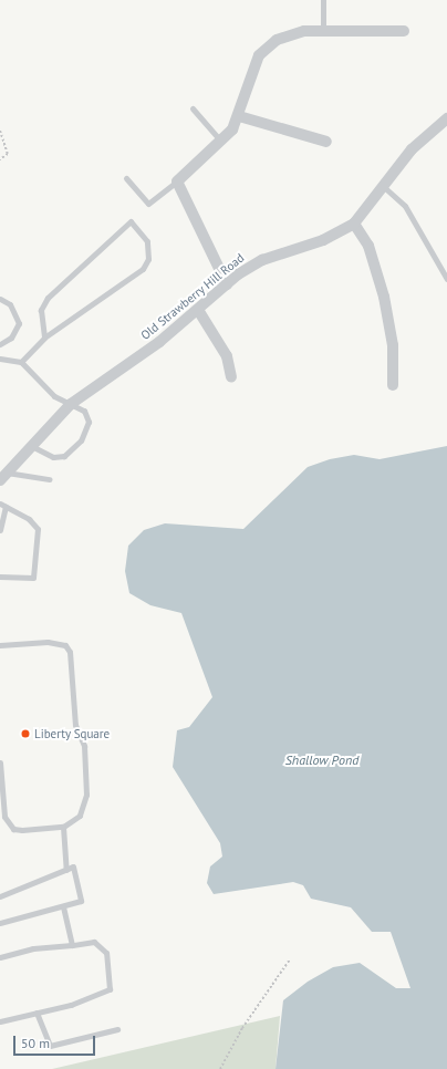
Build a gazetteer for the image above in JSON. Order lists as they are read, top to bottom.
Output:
{
  "streets": {
    "street": ["Old Strawberry Hill Road"]
  },
  "water": ["Shallow Pond"],
  "places": ["Liberty Square"],
  "scale_bar": "50 m"
}
